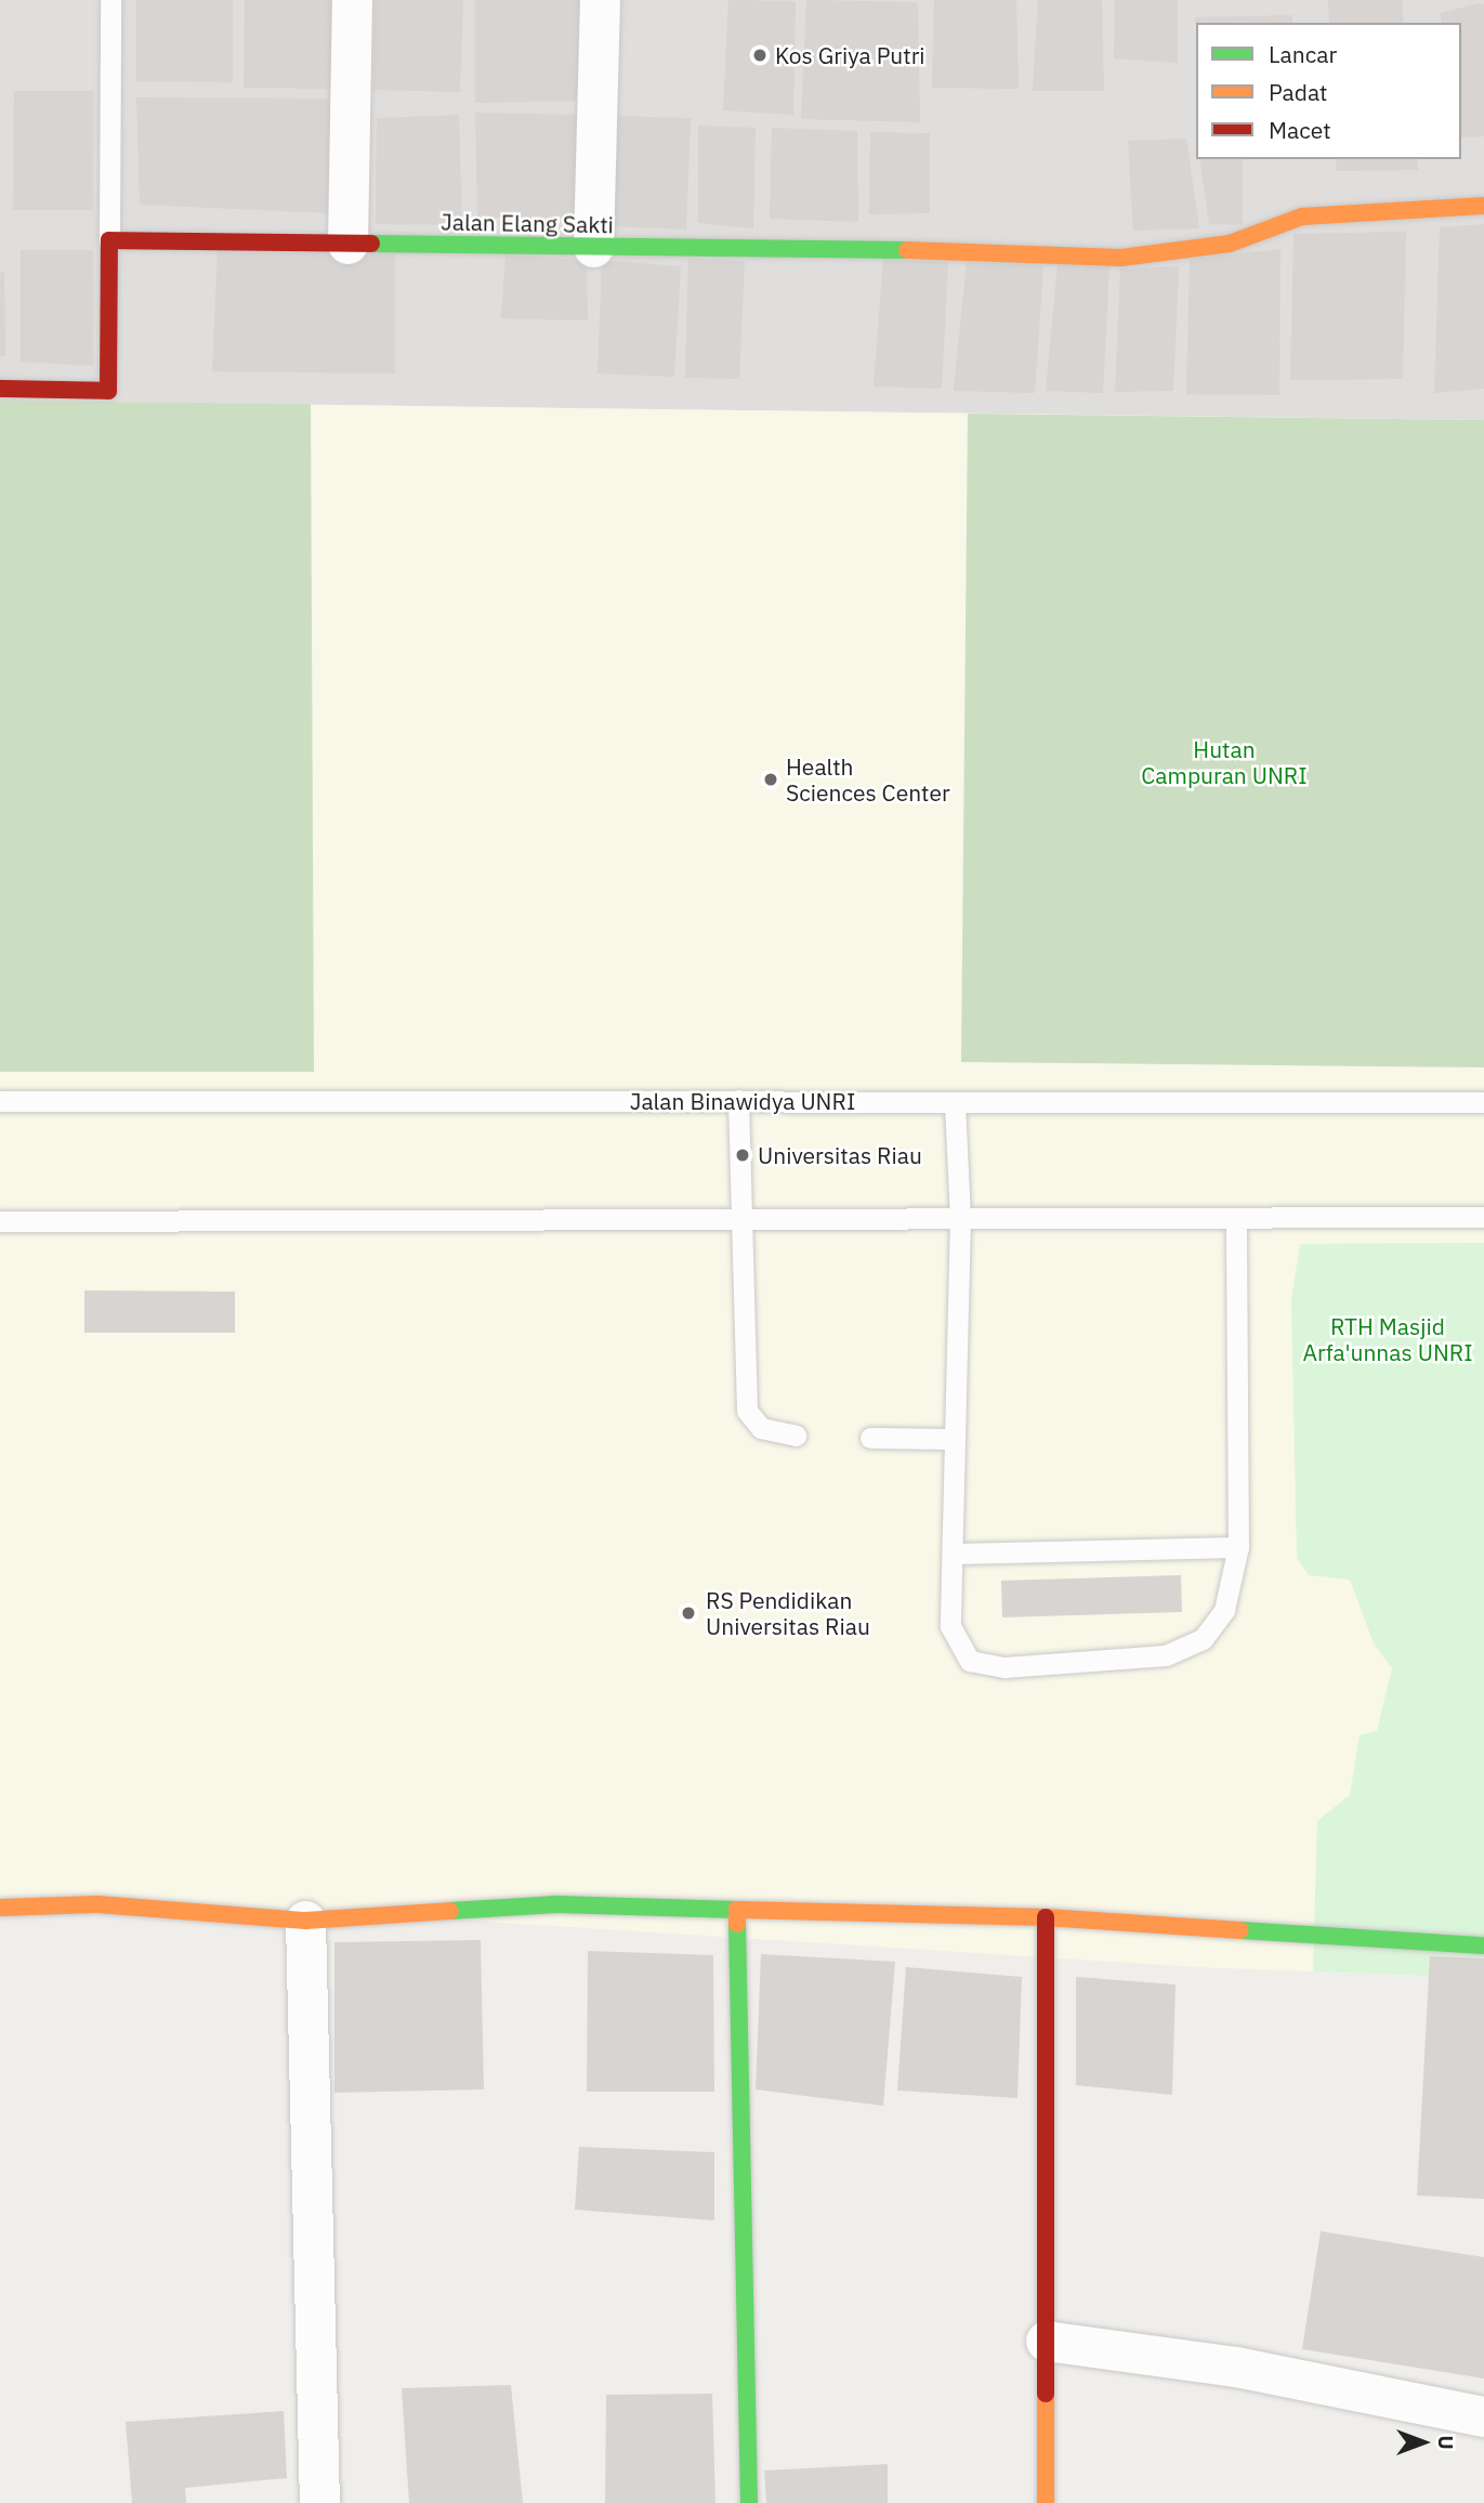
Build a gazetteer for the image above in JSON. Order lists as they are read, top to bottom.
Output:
{
  "streets": {
    "street": ["Jalan Elang Sakti"],
    "lane": ["Jalan Binawidya UNRI"]
  },
  "parks": ["Hutan Campuran UNRI", "RTH Masjid Arfa'unnas UNRI"],
  "places": [
    "Kos Griya Putri",
    "Health Sciences Center",
    "Universitas Riau",
    "RS Pendidikan Universitas Riau"
  ],
  "legend": ["Lancar", "Padat", "Macet"],
  "north": "right"
}
